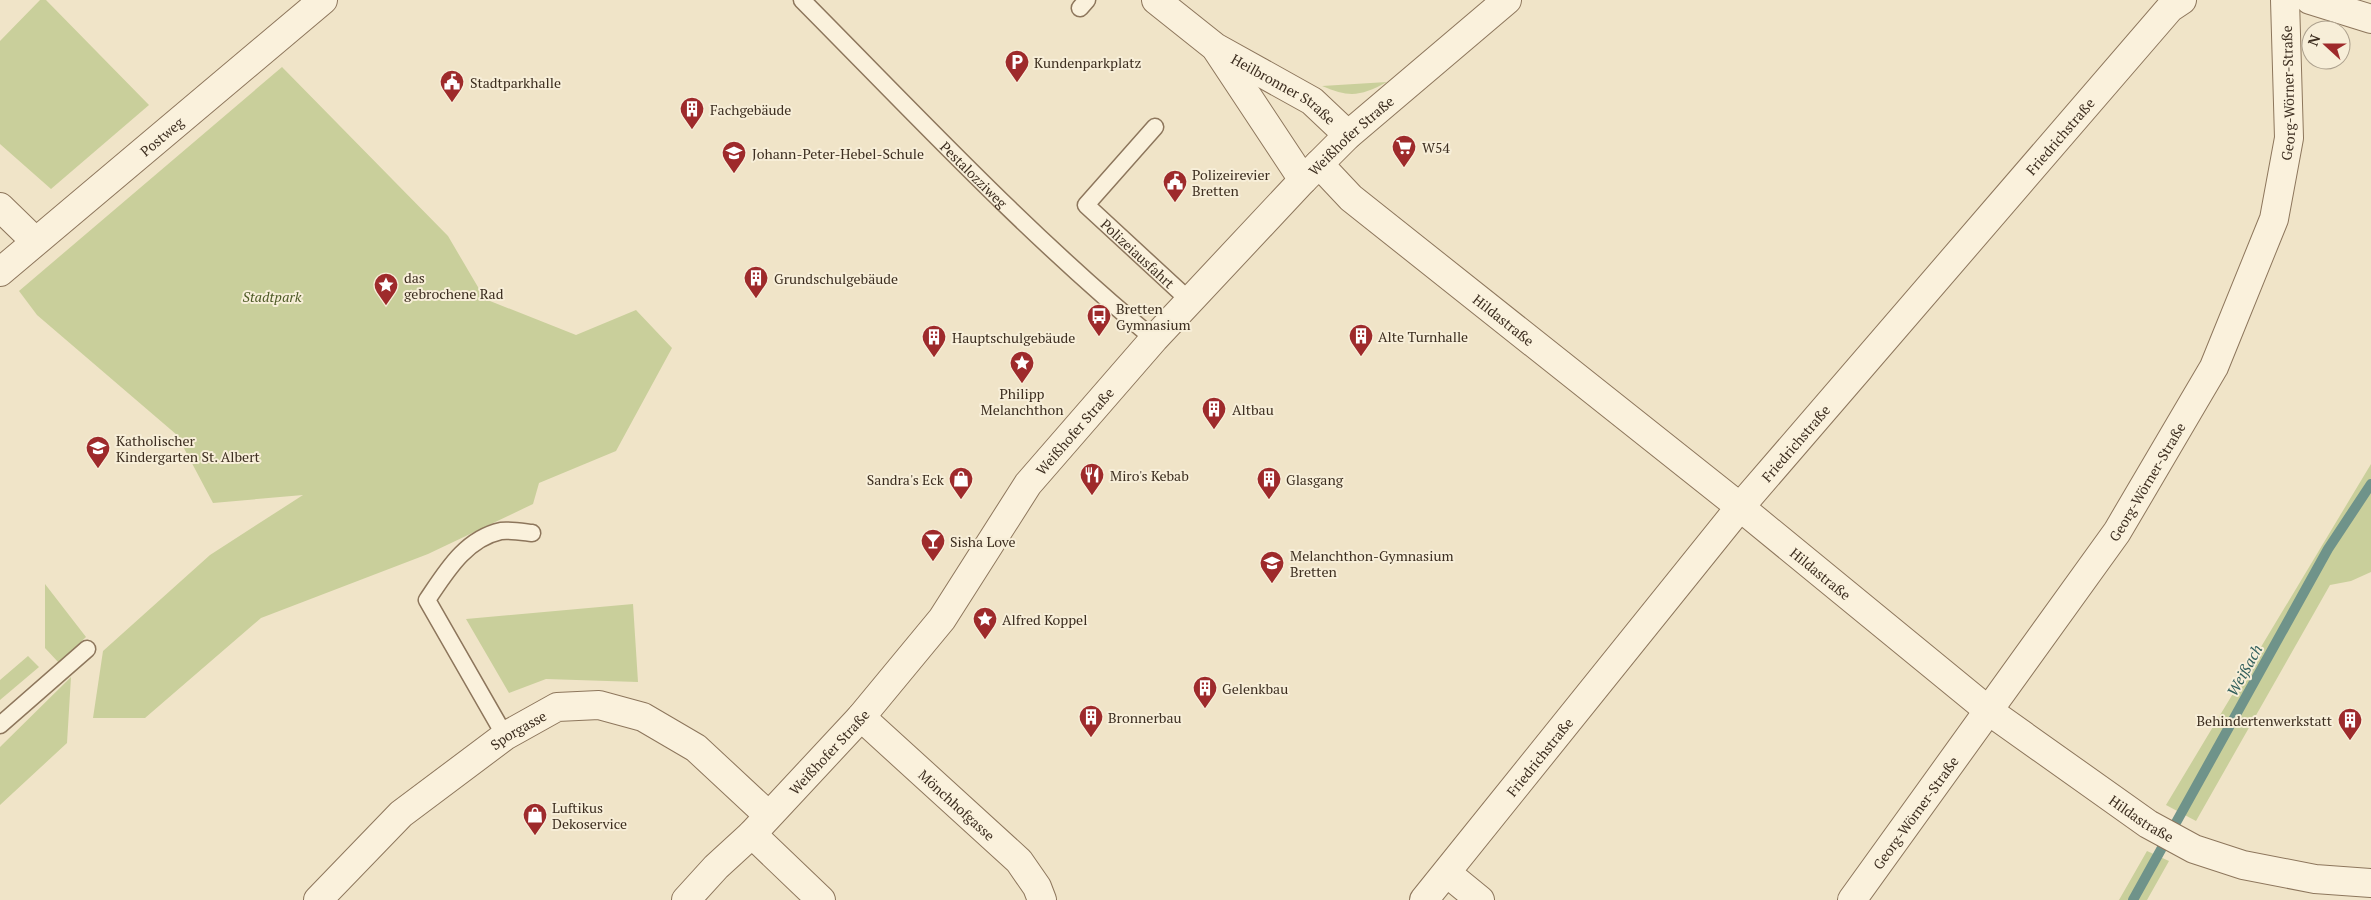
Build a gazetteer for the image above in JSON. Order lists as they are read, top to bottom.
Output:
{
  "streets": {
    "street": [
      "Heilbronner Straße",
      "Georg-Wörner-Straße",
      "Weißhofer Straße",
      "Friedrichstraße",
      "Postweg",
      "Hildastraße",
      "Sporgasse",
      "Mönchhofgasse"
    ],
    "lane": ["Pestalozziweg", "Polizeiausfahrt"]
  },
  "crossings": [
    ["Heilbronner Straße", "Weißhofer Straße"],
    ["Heilbronner Straße", "Hildastraße"],
    ["Georg-Wörner-Straße", "Hildastraße"],
    ["Weißhofer Straße", "Pestalozziweg"],
    ["Weißhofer Straße", "Polizeiausfahrt"],
    ["Weißhofer Straße", "Hildastraße"],
    ["Weißhofer Straße", "Sporgasse"],
    ["Weißhofer Straße", "Mönchhofgasse"],
    ["Friedrichstraße", "Hildastraße"]
  ],
  "water": ["Weißach"],
  "parks": ["Stadtpark"],
  "places": {
    "parking": ["Kundenparkplatz"],
    "public building": ["Stadtparkhalle", "Polizeirevier Bretten"],
    "building": [
      "Fachgebäude",
      "Grundschulgebäude",
      "Alte Turnhalle",
      "Hauptschulgebäude",
      "Altbau",
      "Glasgang",
      "Gelenkbau",
      "Bronnerbau",
      "Behindertenwerkstatt"
    ],
    "supermarket": ["W54"],
    "school or university": ["Johann-Peter-Hebel-Schule", "Katholischer Kindergarten St. Albert", "Melanchthon-Gymnasium Bretten"],
    "place": ["das gebrochene Rad", "Philipp Melanchthon", "Alfred Koppel"],
    "bus stop": ["Bretten Gymnasium"],
    "restaurant": ["Miro's Kebab"],
    "shop": ["Sandra's Eck", "Luftikus Dekoservice"],
    "bar": ["Sisha Love"]
  },
  "north": "left"
}
